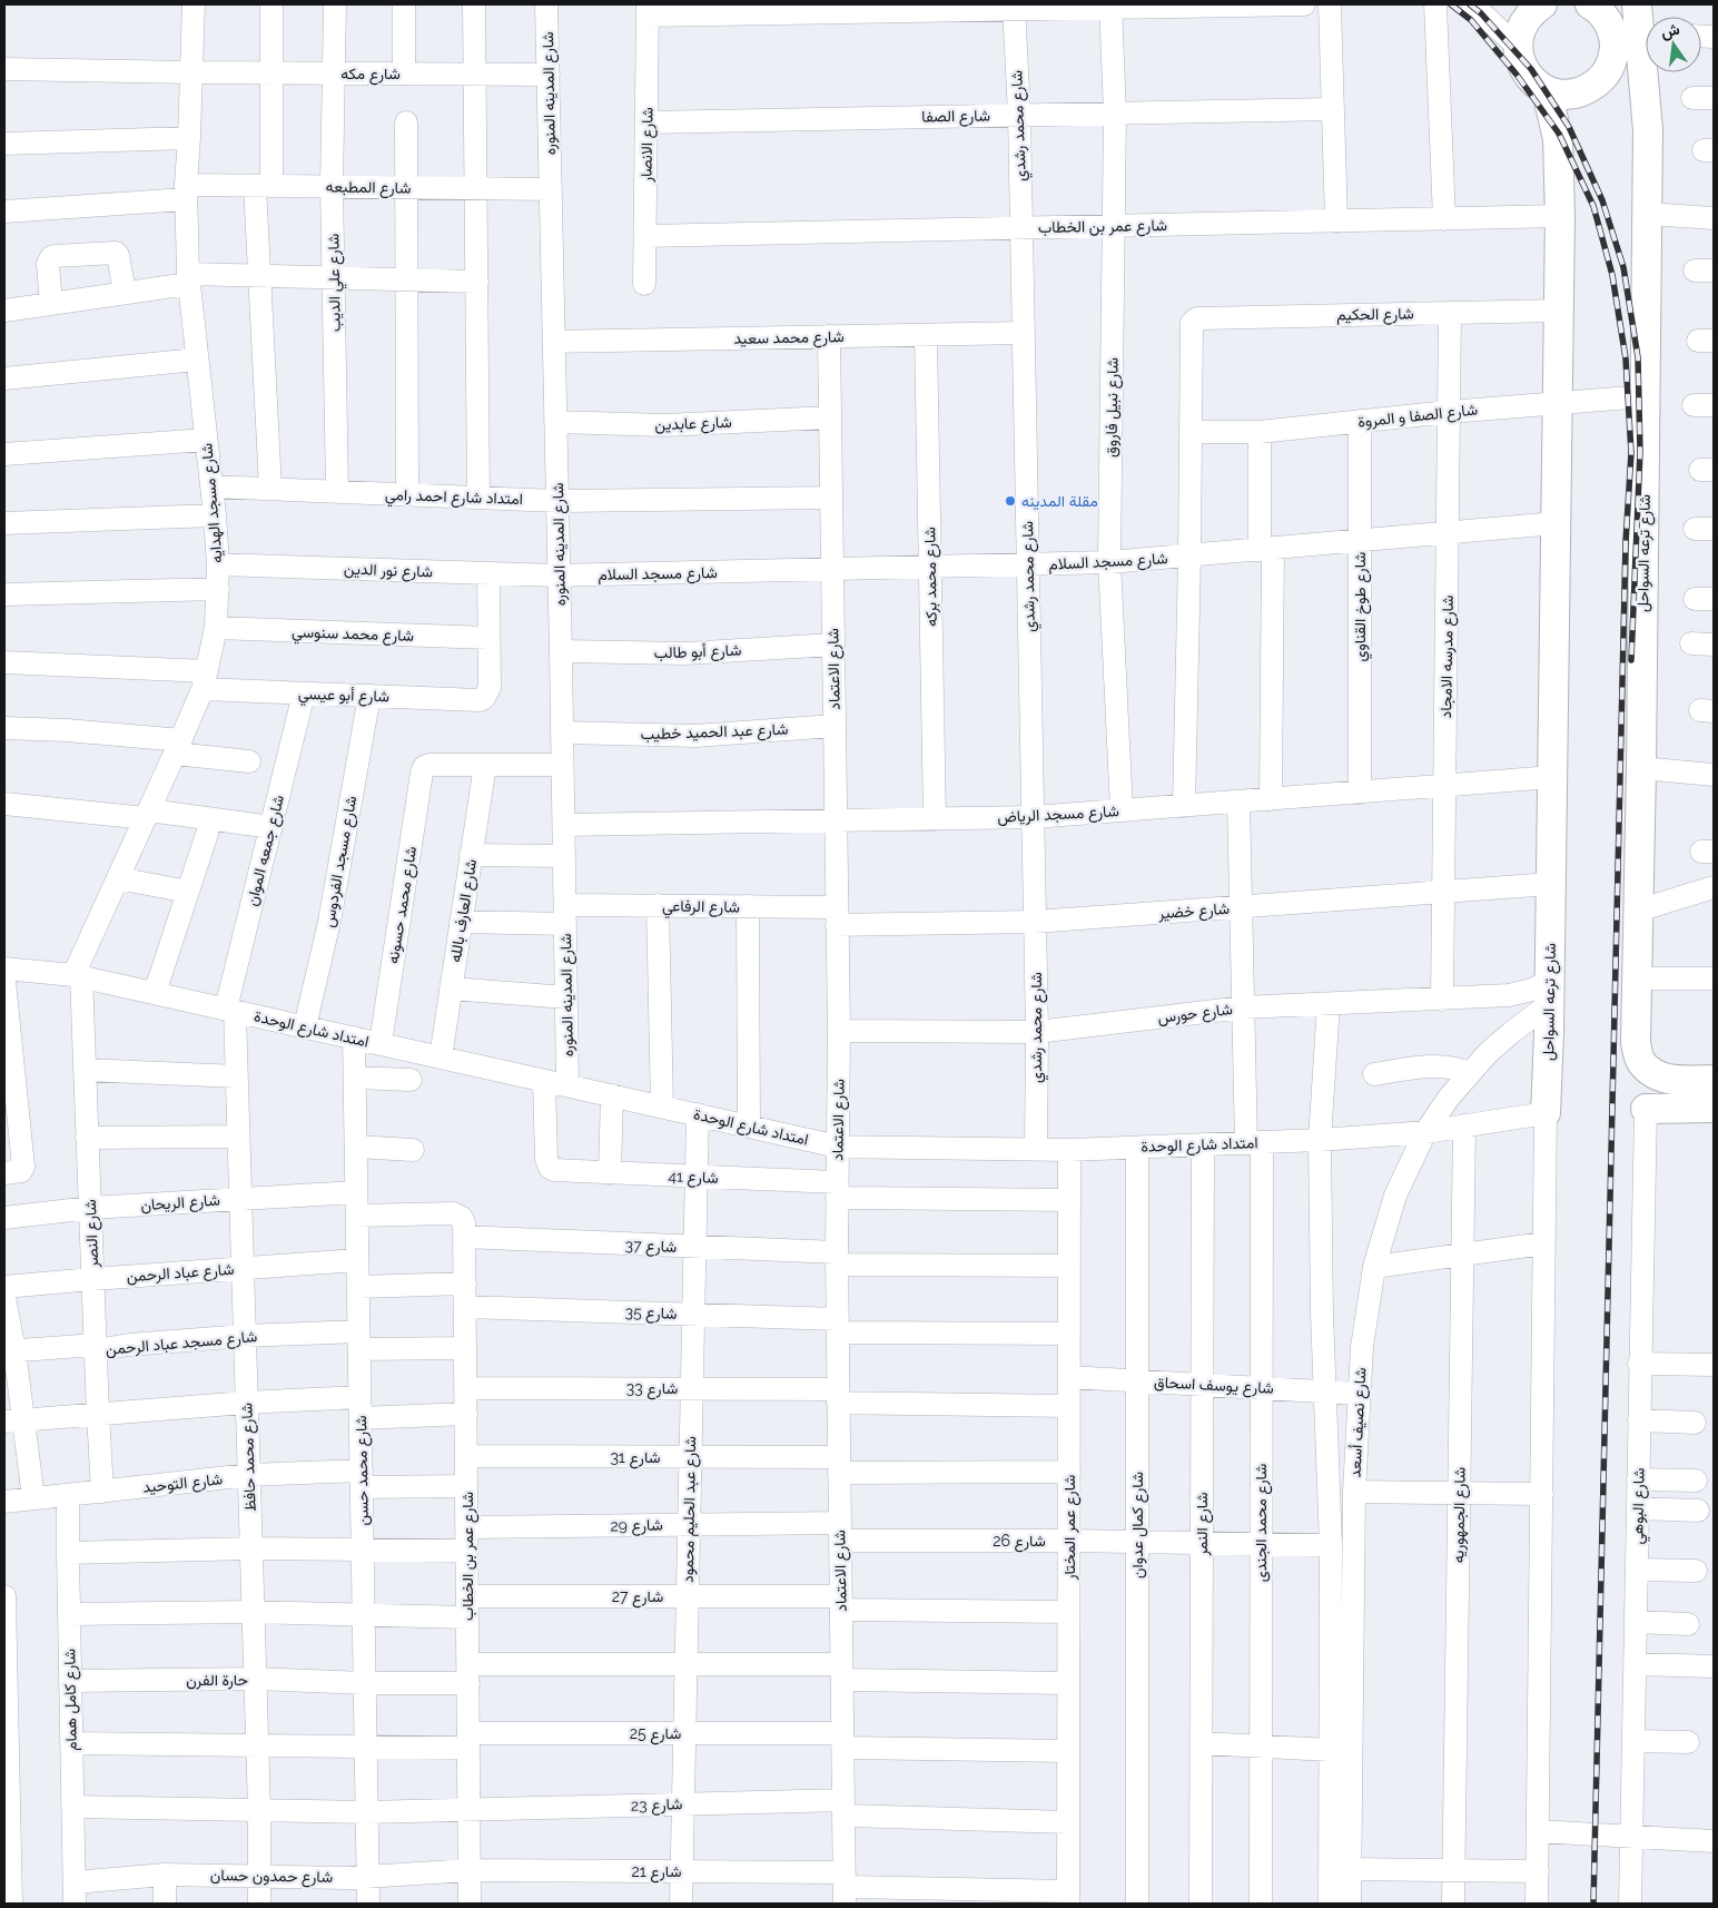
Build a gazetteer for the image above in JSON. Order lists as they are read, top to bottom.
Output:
{
  "streets": {
    "main road": ["شارع ترعه السواحل"],
    "street": [
      "شارع مكه",
      "شارع المدينه المنوره",
      "شارع الصفا",
      "شارع محمد رشدي",
      "شارع الانصار",
      "شارع المطبعه",
      "شارع عمر بن الخطاب",
      "شارع علي الديب",
      "شارع الحكيم",
      "شارع محمد سعيد",
      "شارع نبيل فاروق",
      "شارع الصفا و المروة",
      "شارع عابدين",
      "امتداد شارع احمد رامي",
      "شارع مسجد الهدايه",
      "شارع مسجد السلام",
      "شارع نور الدين",
      "شارع محمد بركه",
      "شارع طوخ القناوي",
      "شارع محمد سنوسي",
      "شارع أبو طالب",
      "شارع مدرسه الامجاد",
      "شارع الاعتماد",
      "شارع أبو عيسي",
      "شارع عبد الحميد خطيب",
      "شارع مسجد الرياض",
      "شارع جمعه الموان",
      "شارع مسجد الفردوس",
      "شارع محمد حسونه",
      "شارع الرفاعي",
      "شارع العارف بالله",
      "شارع خضير",
      "شارع حورس",
      "امتداد شارع الوحدة",
      "شارع 41",
      "شارع الريحان",
      "شارع النصر",
      "شارع 37",
      "شارع عباد الرحمن",
      "شارع 35",
      "شارع مسجد عباد الرحمن",
      "شارع يوسف اسحاق",
      "شارع 33",
      "شارع نصيف أسعد",
      "شارع محمد حافظ",
      "شارع 31",
      "شارع محمد حسن",
      "شارع التوحيد",
      "شارع البوهي",
      "شارع عبد الحليم محمود",
      "شارع الجمهوريه",
      "شارع محمد الجندى",
      "شارع النمر",
      "شارع 29",
      "شارع كمال عدوان",
      "شارع عمر المختار",
      "شارع 26",
      "شارع 27",
      "حارة الفرن",
      "شارع كامل همام",
      "شارع 25",
      "شارع 23",
      "شارع 21",
      "شارع حمدون حسان"
    ]
  },
  "crossings": [
    ["شارع مكه", "شارع المدينه المنوره"],
    ["شارع مكه", "شارع علي الديب"],
    ["شارع مكه", "شارع مسجد الهدايه"],
    ["شارع المدينه المنوره", "شارع المطبعه"],
    ["شارع المدينه المنوره", "شارع محمد سعيد"],
    ["شارع المدينه المنوره", "شارع عابدين"],
    ["شارع المدينه المنوره", "امتداد شارع احمد رامي"],
    ["شارع المدينه المنوره", "شارع مسجد السلام"],
    ["شارع المدينه المنوره", "شارع نور الدين"],
    ["شارع المدينه المنوره", "شارع أبو طالب"],
    ["شارع المدينه المنوره", "شارع عبد الحميد خطيب"],
    ["شارع المدينه المنوره", "شارع مسجد الرياض"],
    ["شارع المدينه المنوره", "شارع الرفاعي"],
    ["شارع المدينه المنوره", "امتداد شارع الوحدة"],
    ["شارع الصفا", "شارع محمد رشدي"],
    ["شارع الصفا", "شارع الانصار"],
    ["شارع الصفا", "شارع نبيل فاروق"],
    ["شارع محمد رشدي", "شارع عمر بن الخطاب"],
    ["شارع محمد رشدي", "شارع محمد سعيد"],
    ["شارع محمد رشدي", "شارع مسجد السلام"],
    ["شارع محمد رشدي", "شارع مسجد الرياض"],
    ["شارع محمد رشدي", "شارع خضير"],
    ["شارع محمد رشدي", "شارع حورس"],
    ["شارع محمد رشدي", "امتداد شارع الوحدة"],
    ["شارع الانصار", "شارع عمر بن الخطاب"],
    ["شارع المطبعه", "شارع علي الديب"],
    ["شارع المطبعه", "شارع مسجد الهدايه"],
    ["شارع عمر بن الخطاب", "شارع نبيل فاروق"],
    ["شارع عمر بن الخطاب", "شارع ترعه السواحل"],
    ["شارع عمر بن الخطاب", "شارع 37"],
    ["شارع عمر بن الخطاب", "شارع 35"],
    ["شارع عمر بن الخطاب", "شارع مسجد عباد الرحمن"],
    ["شارع عمر بن الخطاب", "شارع 33"],
    ["شارع عمر بن الخطاب", "شارع 31"],
    ["شارع عمر بن الخطاب", "شارع محمد حسن"],
    ["شارع عمر بن الخطاب", "شارع التوحيد"],
    ["شارع عمر بن الخطاب", "شارع 29"],
    ["شارع عمر بن الخطاب", "شارع 27"],
    ["شارع عمر بن الخطاب", "حارة الفرن"],
    ["شارع عمر بن الخطاب", "شارع 25"],
    ["شارع عمر بن الخطاب", "شارع 23"],
    ["شارع عمر بن الخطاب", "شارع 21"],
    ["شارع عمر بن الخطاب", "شارع حمدون حسان"],
    ["شارع علي الديب", "امتداد شارع احمد رامي"],
    ["شارع الحكيم", "شارع الصفا و المروة"],
    ["شارع الحكيم", "شارع ترعه السواحل"],
    ["شارع الحكيم", "شارع مدرسه الامجاد"],
    ["شارع محمد سعيد", "شارع محمد بركه"],
    ["شارع محمد سعيد", "شارع الاعتماد"],
    ["شارع نبيل فاروق", "شارع مسجد السلام"],
    ["شارع نبيل فاروق", "شارع مسجد الرياض"],
    ["شارع الصفا و المروة", "شارع ترعه السواحل"],
    ["شارع الصفا و المروة", "شارع طوخ القناوي"],
    ["شارع الصفا و المروة", "شارع مدرسه الامجاد"],
    ["شارع عابدين", "شارع الاعتماد"],
    ["امتداد شارع احمد رامي", "شارع مسجد الهدايه"],
    ["امتداد شارع احمد رامي", "شارع الاعتماد"],
    ["شارع مسجد الهدايه", "شارع نور الدين"],
    ["شارع مسجد الهدايه", "شارع محمد سنوسي"],
    ["شارع مسجد الهدايه", "شارع أبو عيسي"],
    ["شارع مسجد الهدايه", "امتداد شارع الوحدة"],
    ["شارع مسجد الهدايه", "شارع النصر"],
    ["شارع ترعه السواحل", "شارع مسجد السلام"],
    ["شارع ترعه السواحل", "شارع مسجد الرياض"],
    ["شارع ترعه السواحل", "شارع خضير"],
    ["شارع ترعه السواحل", "شارع حورس"],
    ["شارع ترعه السواحل", "امتداد شارع الوحدة"],
    ["شارع ترعه السواحل", "شارع نصيف أسعد"],
    ["شارع مسجد السلام", "شارع نور الدين"],
    ["شارع مسجد السلام", "شارع محمد بركه"],
    ["شارع مسجد السلام", "شارع طوخ القناوي"],
    ["شارع مسجد السلام", "شارع مدرسه الامجاد"],
    ["شارع مسجد السلام", "شارع الاعتماد"],
    ["شارع محمد بركه", "شارع مسجد الرياض"],
    ["شارع طوخ القناوي", "شارع مسجد الرياض"],
    ["شارع محمد سنوسي", "شارع أبو عيسي"],
    ["شارع أبو طالب", "شارع الاعتماد"],
    ["شارع مدرسه الامجاد", "شارع مسجد الرياض"],
    ["شارع مدرسه الامجاد", "شارع خضير"],
    ["شارع مدرسه الامجاد", "شارع حورس"],
    ["شارع الاعتماد", "شارع عبد الحميد خطيب"],
    ["شارع الاعتماد", "شارع مسجد الرياض"],
    ["شارع الاعتماد", "شارع الرفاعي"],
    ["شارع الاعتماد", "شارع خضير"],
    ["شارع الاعتماد", "شارع حورس"],
    ["شارع الاعتماد", "امتداد شارع الوحدة"],
    ["شارع الاعتماد", "شارع 41"],
    ["شارع الاعتماد", "شارع 37"],
    ["شارع الاعتماد", "شارع 35"],
    ["شارع الاعتماد", "شارع 33"],
    ["شارع الاعتماد", "شارع 31"],
    ["شارع الاعتماد", "شارع 29"],
    ["شارع الاعتماد", "شارع 26"],
    ["شارع الاعتماد", "شارع 27"],
    ["شارع الاعتماد", "حارة الفرن"],
    ["شارع الاعتماد", "شارع 25"],
    ["شارع الاعتماد", "شارع 23"],
    ["شارع الاعتماد", "شارع 21"],
    ["شارع أبو عيسي", "شارع جمعه الموان"],
    ["شارع أبو عيسي", "شارع مسجد الفردوس"],
    ["شارع مسجد الرياض", "شارع محمد الجندى"],
    ["شارع جمعه الموان", "امتداد شارع الوحدة"],
    ["شارع جمعه الموان", "شارع محمد حافظ"],
    ["شارع مسجد الفردوس", "امتداد شارع الوحدة"],
    ["شارع محمد حسونه", "شارع العارف بالله"],
    ["شارع محمد حسونه", "امتداد شارع الوحدة"],
    ["شارع الرفاعي", "شارع العارف بالله"],
    ["شارع الرفاعي", "شارع خضير"],
    ["شارع العارف بالله", "امتداد شارع الوحدة"],
    ["شارع خضير", "شارع محمد الجندى"],
    ["شارع حورس", "شارع نصيف أسعد"],
    ["شارع حورس", "شارع محمد الجندى"],
    ["امتداد شارع الوحدة", "شارع 41"],
    ["امتداد شارع الوحدة", "شارع النصر"],
    ["امتداد شارع الوحدة", "شارع نصيف أسعد"],
    ["امتداد شارع الوحدة", "شارع محمد حافظ"],
    ["امتداد شارع الوحدة", "شارع محمد حسن"],
    ["امتداد شارع الوحدة", "شارع عبد الحليم محمود"],
    ["امتداد شارع الوحدة", "شارع الجمهوريه"],
    ["امتداد شارع الوحدة", "شارع محمد الجندى"],
    ["امتداد شارع الوحدة", "شارع النمر"],
    ["امتداد شارع الوحدة", "شارع كمال عدوان"],
    ["امتداد شارع الوحدة", "شارع عمر المختار"],
    ["شارع 41", "شارع عبد الحليم محمود"],
    ["شارع 41", "شارع عمر المختار"],
    ["شارع الريحان", "شارع النصر"],
    ["شارع الريحان", "شارع محمد حافظ"],
    ["شارع الريحان", "شارع محمد حسن"],
    ["شارع النصر", "شارع عباد الرحمن"],
    ["شارع النصر", "شارع مسجد عباد الرحمن"],
    ["شارع النصر", "شارع التوحيد"],
    ["شارع 37", "شارع عبد الحليم محمود"],
    ["شارع 37", "شارع عمر المختار"],
    ["شارع عباد الرحمن", "شارع محمد حافظ"],
    ["شارع عباد الرحمن", "شارع محمد حسن"],
    ["شارع 35", "شارع عبد الحليم محمود"],
    ["شارع 35", "شارع عمر المختار"],
    ["شارع مسجد عباد الرحمن", "شارع محمد حافظ"],
    ["شارع مسجد عباد الرحمن", "شارع محمد حسن"],
    ["شارع يوسف اسحاق", "شارع نصيف أسعد"],
    ["شارع يوسف اسحاق", "شارع محمد الجندى"],
    ["شارع يوسف اسحاق", "شارع النمر"],
    ["شارع يوسف اسحاق", "شارع كمال عدوان"],
    ["شارع يوسف اسحاق", "شارع عمر المختار"],
    ["شارع 33", "شارع عبد الحليم محمود"],
    ["شارع 33", "شارع عمر المختار"],
    ["شارع نصيف أسعد", "شارع 26"],
    ["شارع محمد حافظ", "شارع التوحيد"],
    ["شارع محمد حافظ", "شارع 27"],
    ["شارع محمد حافظ", "حارة الفرن"],
    ["شارع محمد حافظ", "شارع 25"],
    ["شارع محمد حافظ", "شارع 23"],
    ["شارع محمد حافظ", "شارع حمدون حسان"],
    ["شارع 31", "شارع عبد الحليم محمود"],
    ["شارع 31", "شارع عمر المختار"],
    ["شارع محمد حسن", "شارع التوحيد"],
    ["شارع محمد حسن", "شارع 27"],
    ["شارع محمد حسن", "حارة الفرن"],
    ["شارع محمد حسن", "شارع 25"],
    ["شارع محمد حسن", "شارع 23"],
    ["شارع محمد حسن", "شارع حمدون حسان"],
    ["شارع التوحيد", "شارع كامل همام"],
    ["شارع عبد الحليم محمود", "شارع 29"],
    ["شارع عبد الحليم محمود", "شارع 27"],
    ["شارع عبد الحليم محمود", "حارة الفرن"],
    ["شارع عبد الحليم محمود", "شارع 25"],
    ["شارع عبد الحليم محمود", "شارع 23"],
    ["شارع عبد الحليم محمود", "شارع 21"],
    ["شارع محمد الجندى", "شارع 26"],
    ["شارع النمر", "شارع 26"],
    ["شارع 29", "شارع 26"],
    ["شارع كمال عدوان", "شارع 26"],
    ["شارع عمر المختار", "شارع 26"],
    ["شارع عمر المختار", "شارع 27"],
    ["شارع عمر المختار", "حارة الفرن"],
    ["شارع عمر المختار", "شارع 25"],
    ["شارع عمر المختار", "شارع 23"],
    ["شارع عمر المختار", "شارع 21"],
    ["شارع 27", "شارع كامل همام"],
    ["حارة الفرن", "شارع كامل همام"],
    ["شارع كامل همام", "شارع 25"],
    ["شارع كامل همام", "شارع 23"],
    ["شارع كامل همام", "شارع حمدون حسان"],
    ["شارع 21", "شارع حمدون حسان"]
  ],
  "places": ["مقلة المدينه"],
  "north": "top"
}
